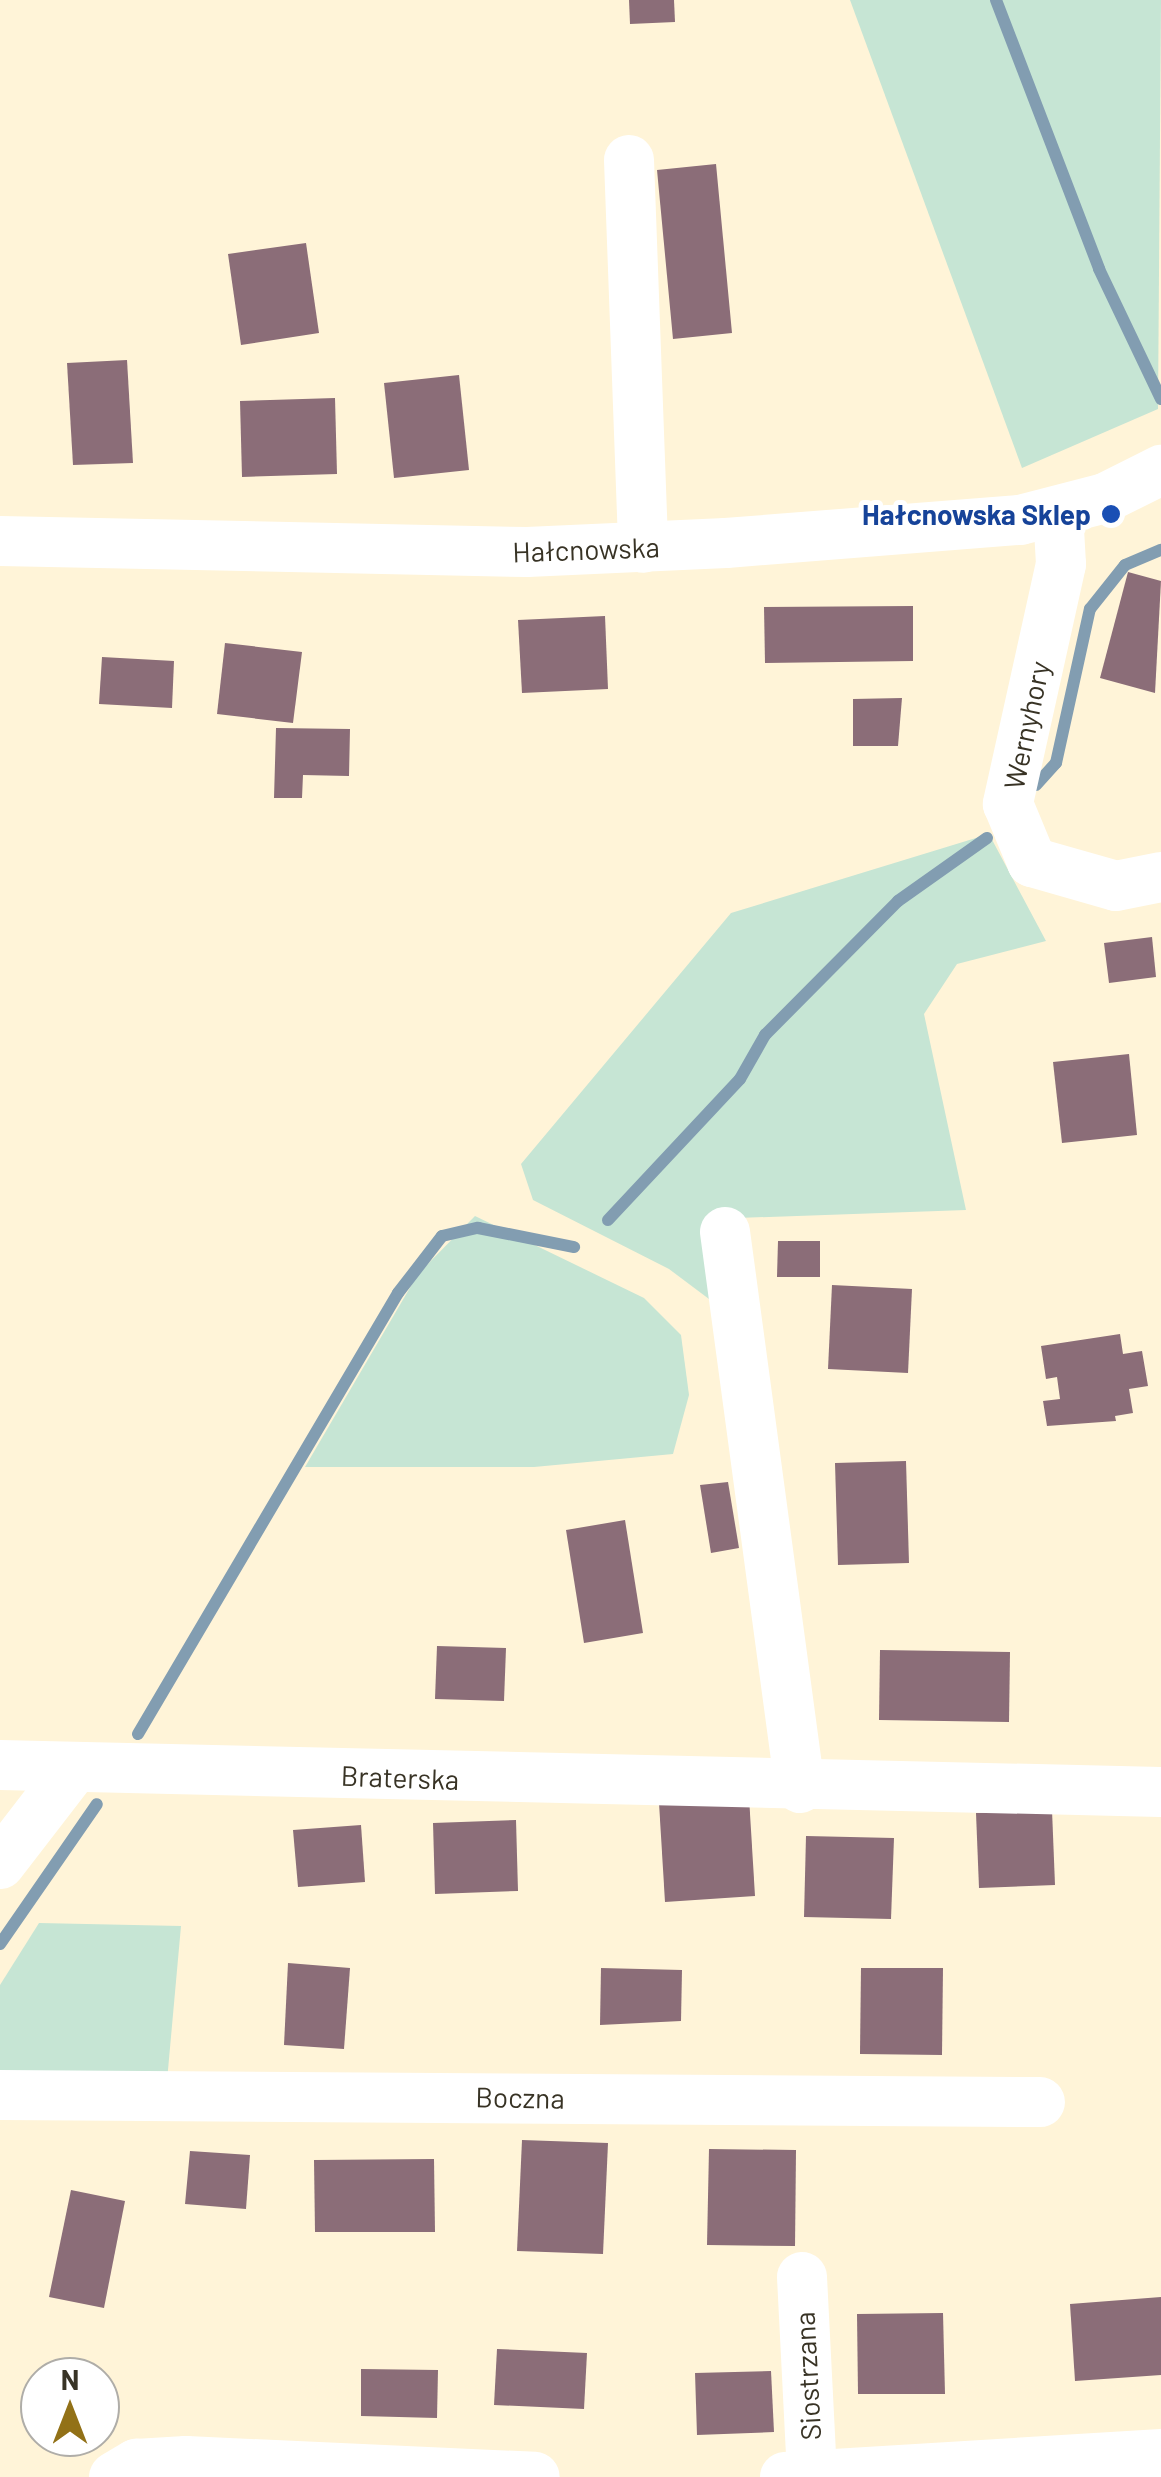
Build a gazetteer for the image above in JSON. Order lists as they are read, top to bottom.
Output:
{
  "streets": {
    "street": [
      "Hałcnowska",
      "Wernyhory",
      "Braterska",
      "Boczna",
      "Siostrzana"
    ]
  },
  "crossings": [
    ["Hałcnowska", "Wernyhory"]
  ],
  "places": ["Hałcnowska Sklep"],
  "north": "top"
}
